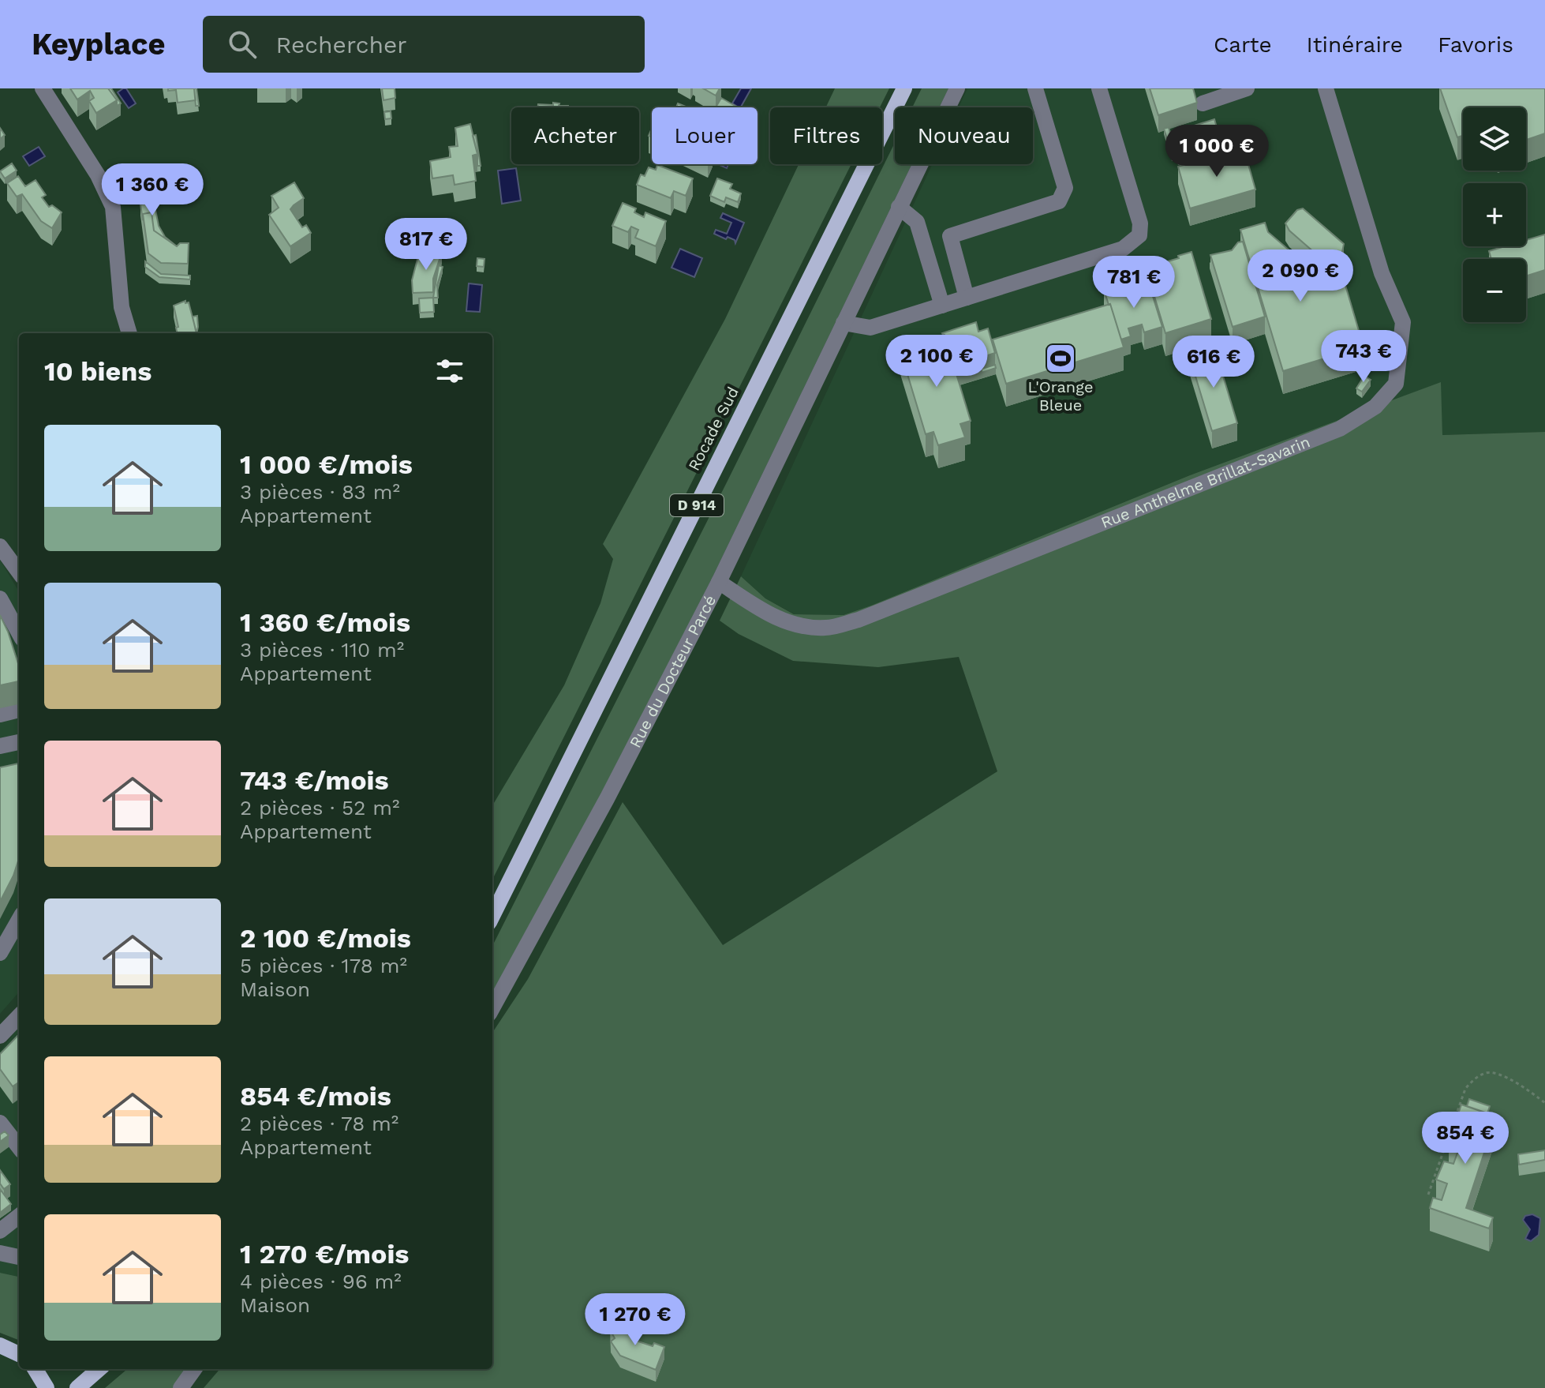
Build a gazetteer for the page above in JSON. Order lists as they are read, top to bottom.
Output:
{
  "streets": {
    "main road": ["Rocade Sud", "D 914"],
    "street": ["Rue Anthelme Brillat-Savarin", "Rue du Docteur Parcé"]
  },
  "crossings": [
    ["Rue Anthelme Brillat-Savarin", "Rue du Docteur Parcé"]
  ],
  "places": {
    "sports": ["L'Orange Bleue"]
  },
  "page": {
    "header": "Keyplace",
    "search": "Rechercher",
    "nav": ["Carte", "Itinéraire", "Favoris"],
    "map_buttons": ["+", "−"],
    "chip": [
      "Acheter",
      "Louer",
      "Filtres",
      "Nouveau"
    ],
    "price": [
      "1 000 €",
      "1 360 €",
      "817 €",
      "2 090 €",
      "781 €",
      "743 €",
      "2 100 €",
      "616 €",
      "854 €",
      "1 270 €"
    ],
    "heading": "10 biens",
    "list": [
      {
        "name": "1 000 €/mois",
        "note": "3 pièces · 83 m² · Appartement"
      },
      {
        "name": "1 360 €/mois",
        "note": "3 pièces · 110 m² · Appartement"
      },
      {
        "name": "743 €/mois",
        "note": "2 pièces · 52 m² · Appartement"
      },
      {
        "name": "2 100 €/mois",
        "note": "5 pièces · 178 m² · Maison"
      },
      {
        "name": "854 €/mois",
        "note": "2 pièces · 78 m² · Appartement"
      },
      {
        "name": "1 270 €/mois",
        "note": "4 pièces · 96 m² · Maison"
      }
    ]
  }
}
